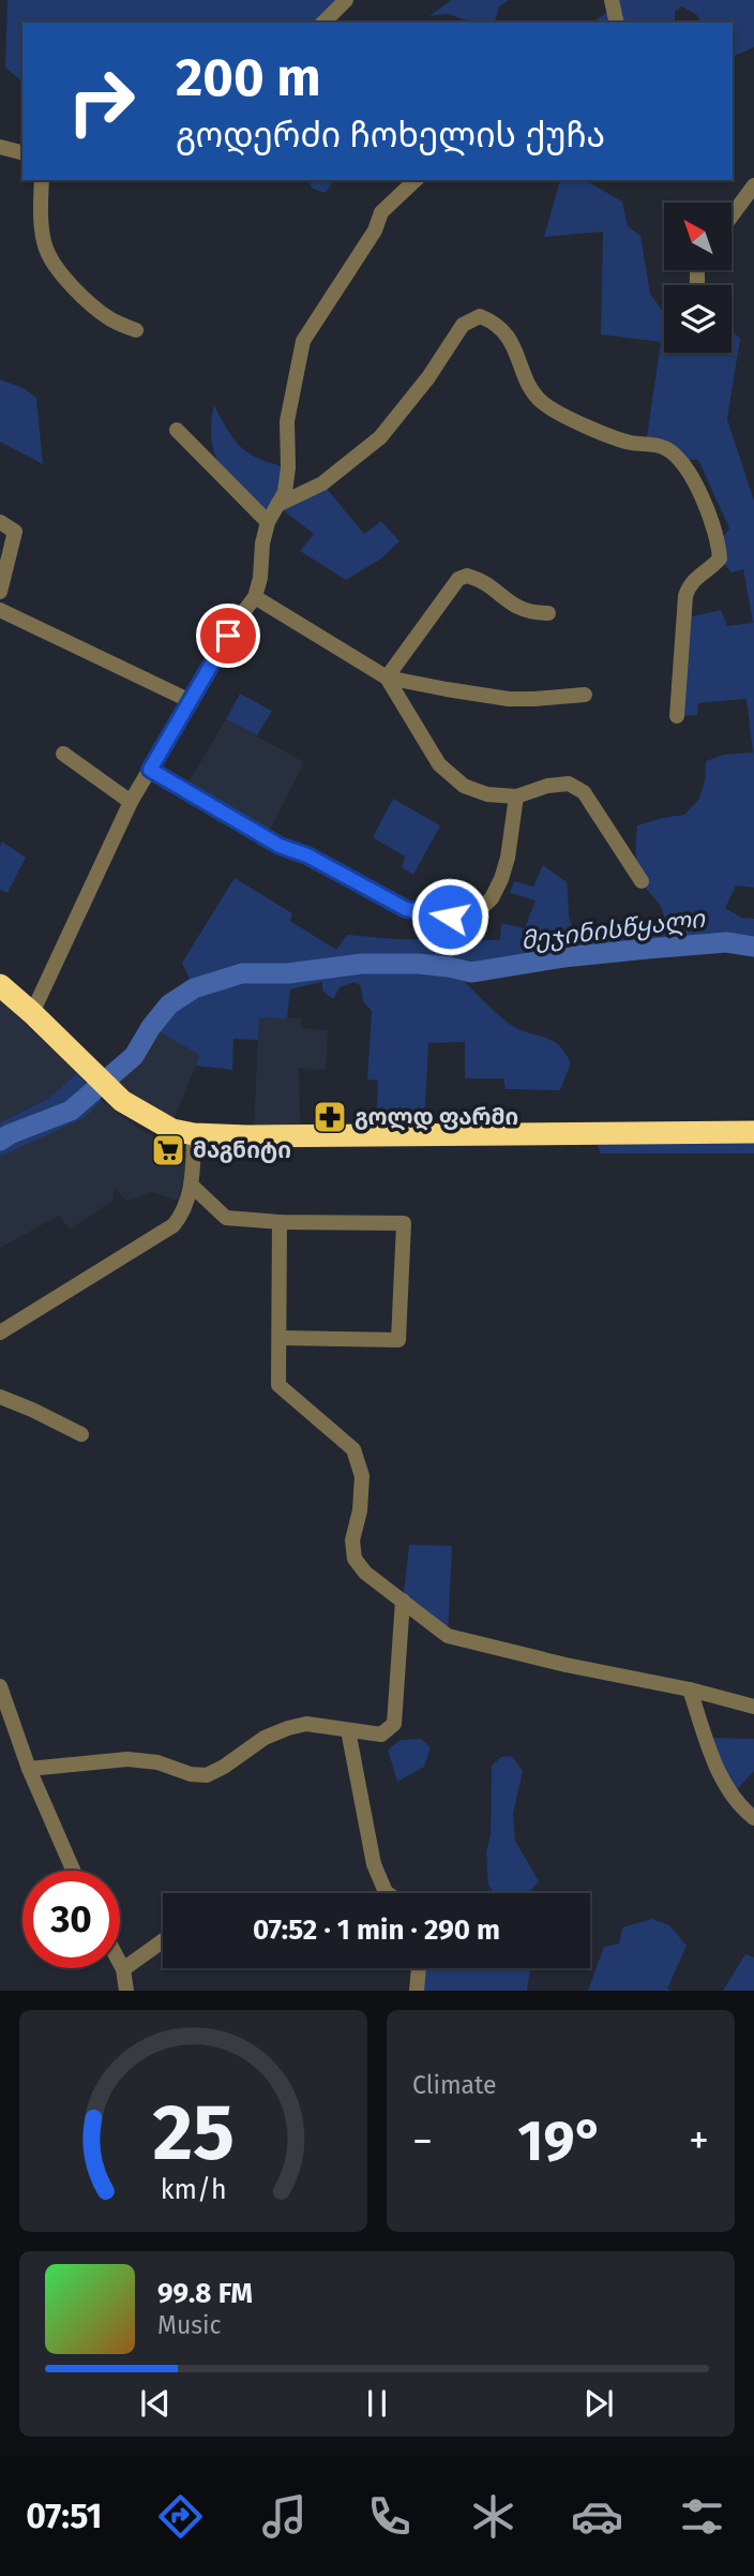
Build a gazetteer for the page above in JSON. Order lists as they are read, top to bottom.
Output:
{
  "water": ["მეჯინისწყალი"],
  "places": {
    "pharmacy": ["გოლდ ფარმი"],
    "supermarket": ["მაგნიტი"]
  },
  "north": "top left",
  "page": {
    "turn": ["200 m", "გოდერძი ჩოხელის ქუჩა"],
    "limit": "30",
    "trip": "07:52 · 1 min · 290 m",
    "tile": "Climate",
    "heat": ["−", "19°", "+"],
    "song": ["99.8 FM", "Music"],
    "tabs": "07:51",
    "gauge": ["25", "km/h"]
  }
}
